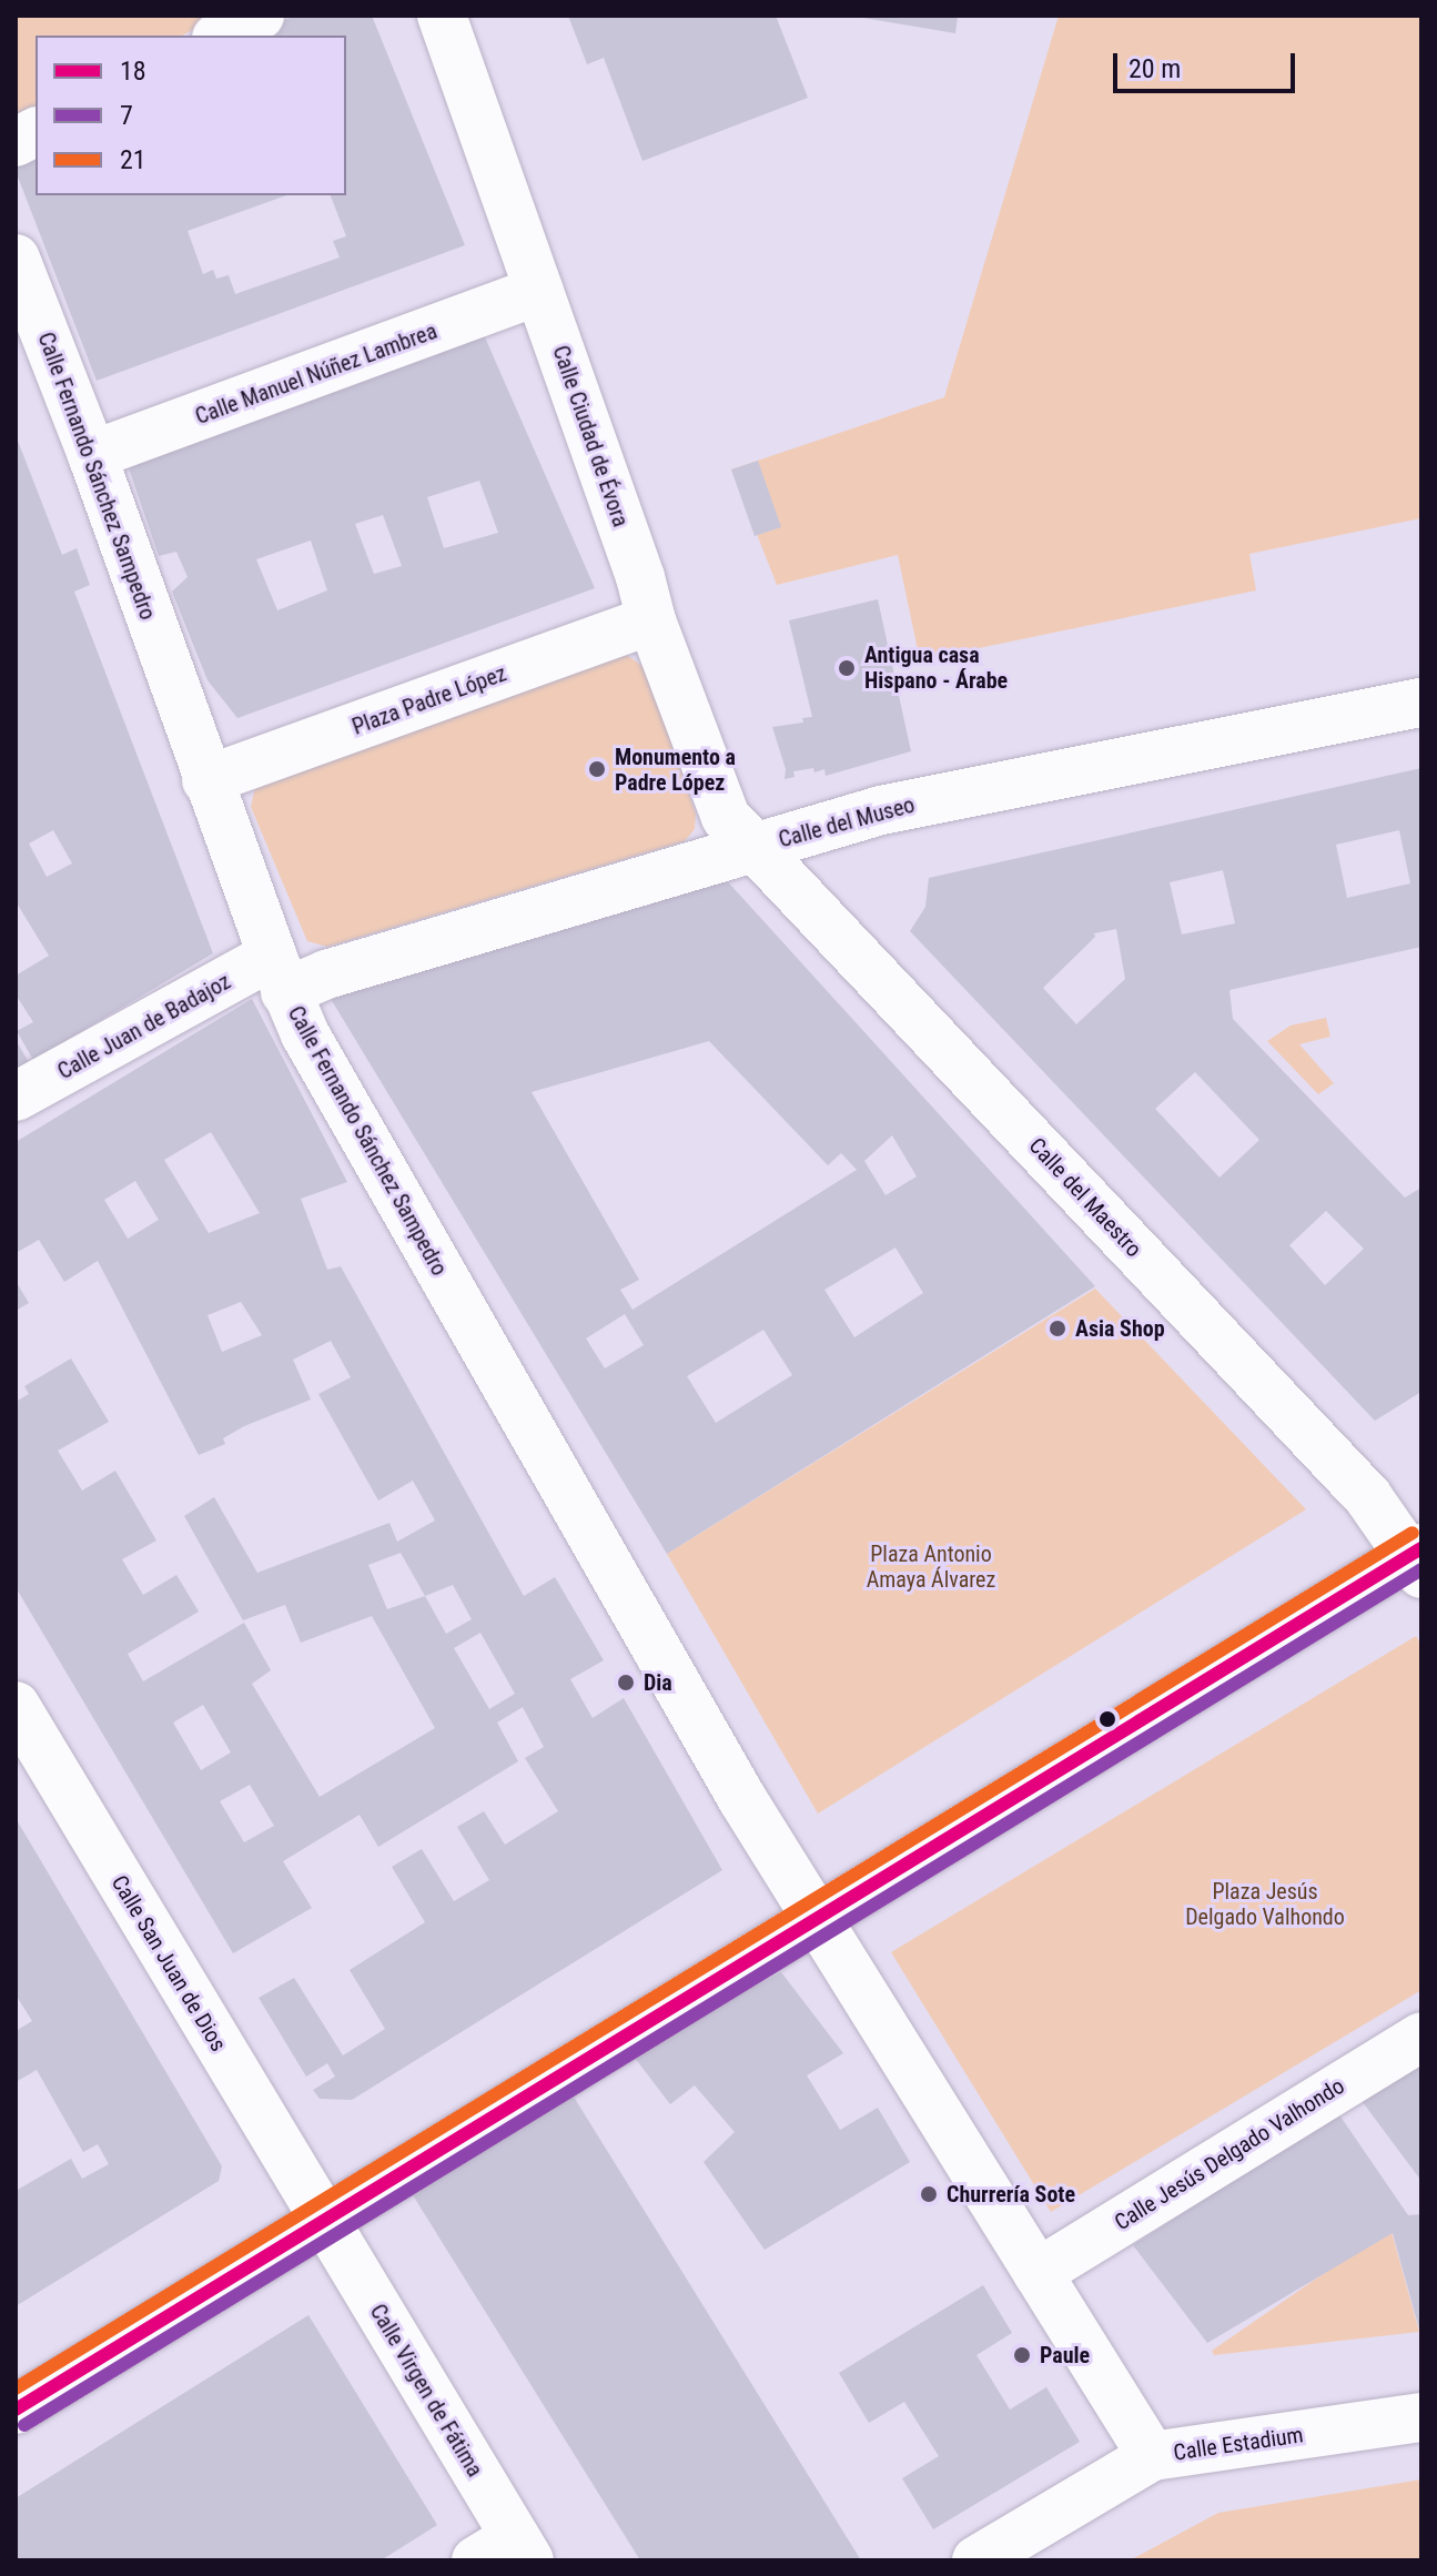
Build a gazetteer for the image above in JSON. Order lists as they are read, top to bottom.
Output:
{
  "streets": {
    "street": [
      "Calle Manuel Núñez Lambrea",
      "Calle Ciudad de Évora",
      "Calle Fernando Sánchez Sampedro",
      "Plaza Padre López",
      "Calle del Museo",
      "Calle Juan de Badajoz",
      "Calle del Maestro",
      "Calle San Juan de Dios",
      "Calle Jesús Delgado Valhondo",
      "Calle Virgen de Fátima",
      "Calle Estadium"
    ]
  },
  "crossings": [
    ["Calle Manuel Núñez Lambrea", "Calle Ciudad de Évora"],
    ["Calle Manuel Núñez Lambrea", "Calle Fernando Sánchez Sampedro"],
    ["Calle Ciudad de Évora", "Plaza Padre López"],
    ["Calle Ciudad de Évora", "Calle del Museo"],
    ["Calle Ciudad de Évora", "Calle del Maestro"],
    ["Calle Fernando Sánchez Sampedro", "Plaza Padre López"],
    ["Calle Fernando Sánchez Sampedro", "Calle del Museo"],
    ["Calle Fernando Sánchez Sampedro", "Calle Juan de Badajoz"],
    ["Calle del Museo", "Calle Juan de Badajoz"],
    ["Calle del Museo", "Calle del Maestro"],
    ["Calle San Juan de Dios", "Calle Virgen de Fátima"]
  ],
  "parks": ["Plaza Antonio Amaya Álvarez", "Plaza Jesús Delgado Valhondo"],
  "places": [
    "Antigua casa Hispano - Árabe",
    "Monumento a Padre López",
    "Asia Shop",
    "Dia",
    "Churrería Sote",
    "Paule"
  ],
  "lines": ["transit line 21", "transit line 18", "transit line 7"],
  "legend": ["18", "7", "21"],
  "scale_bar": "20 m"
}
